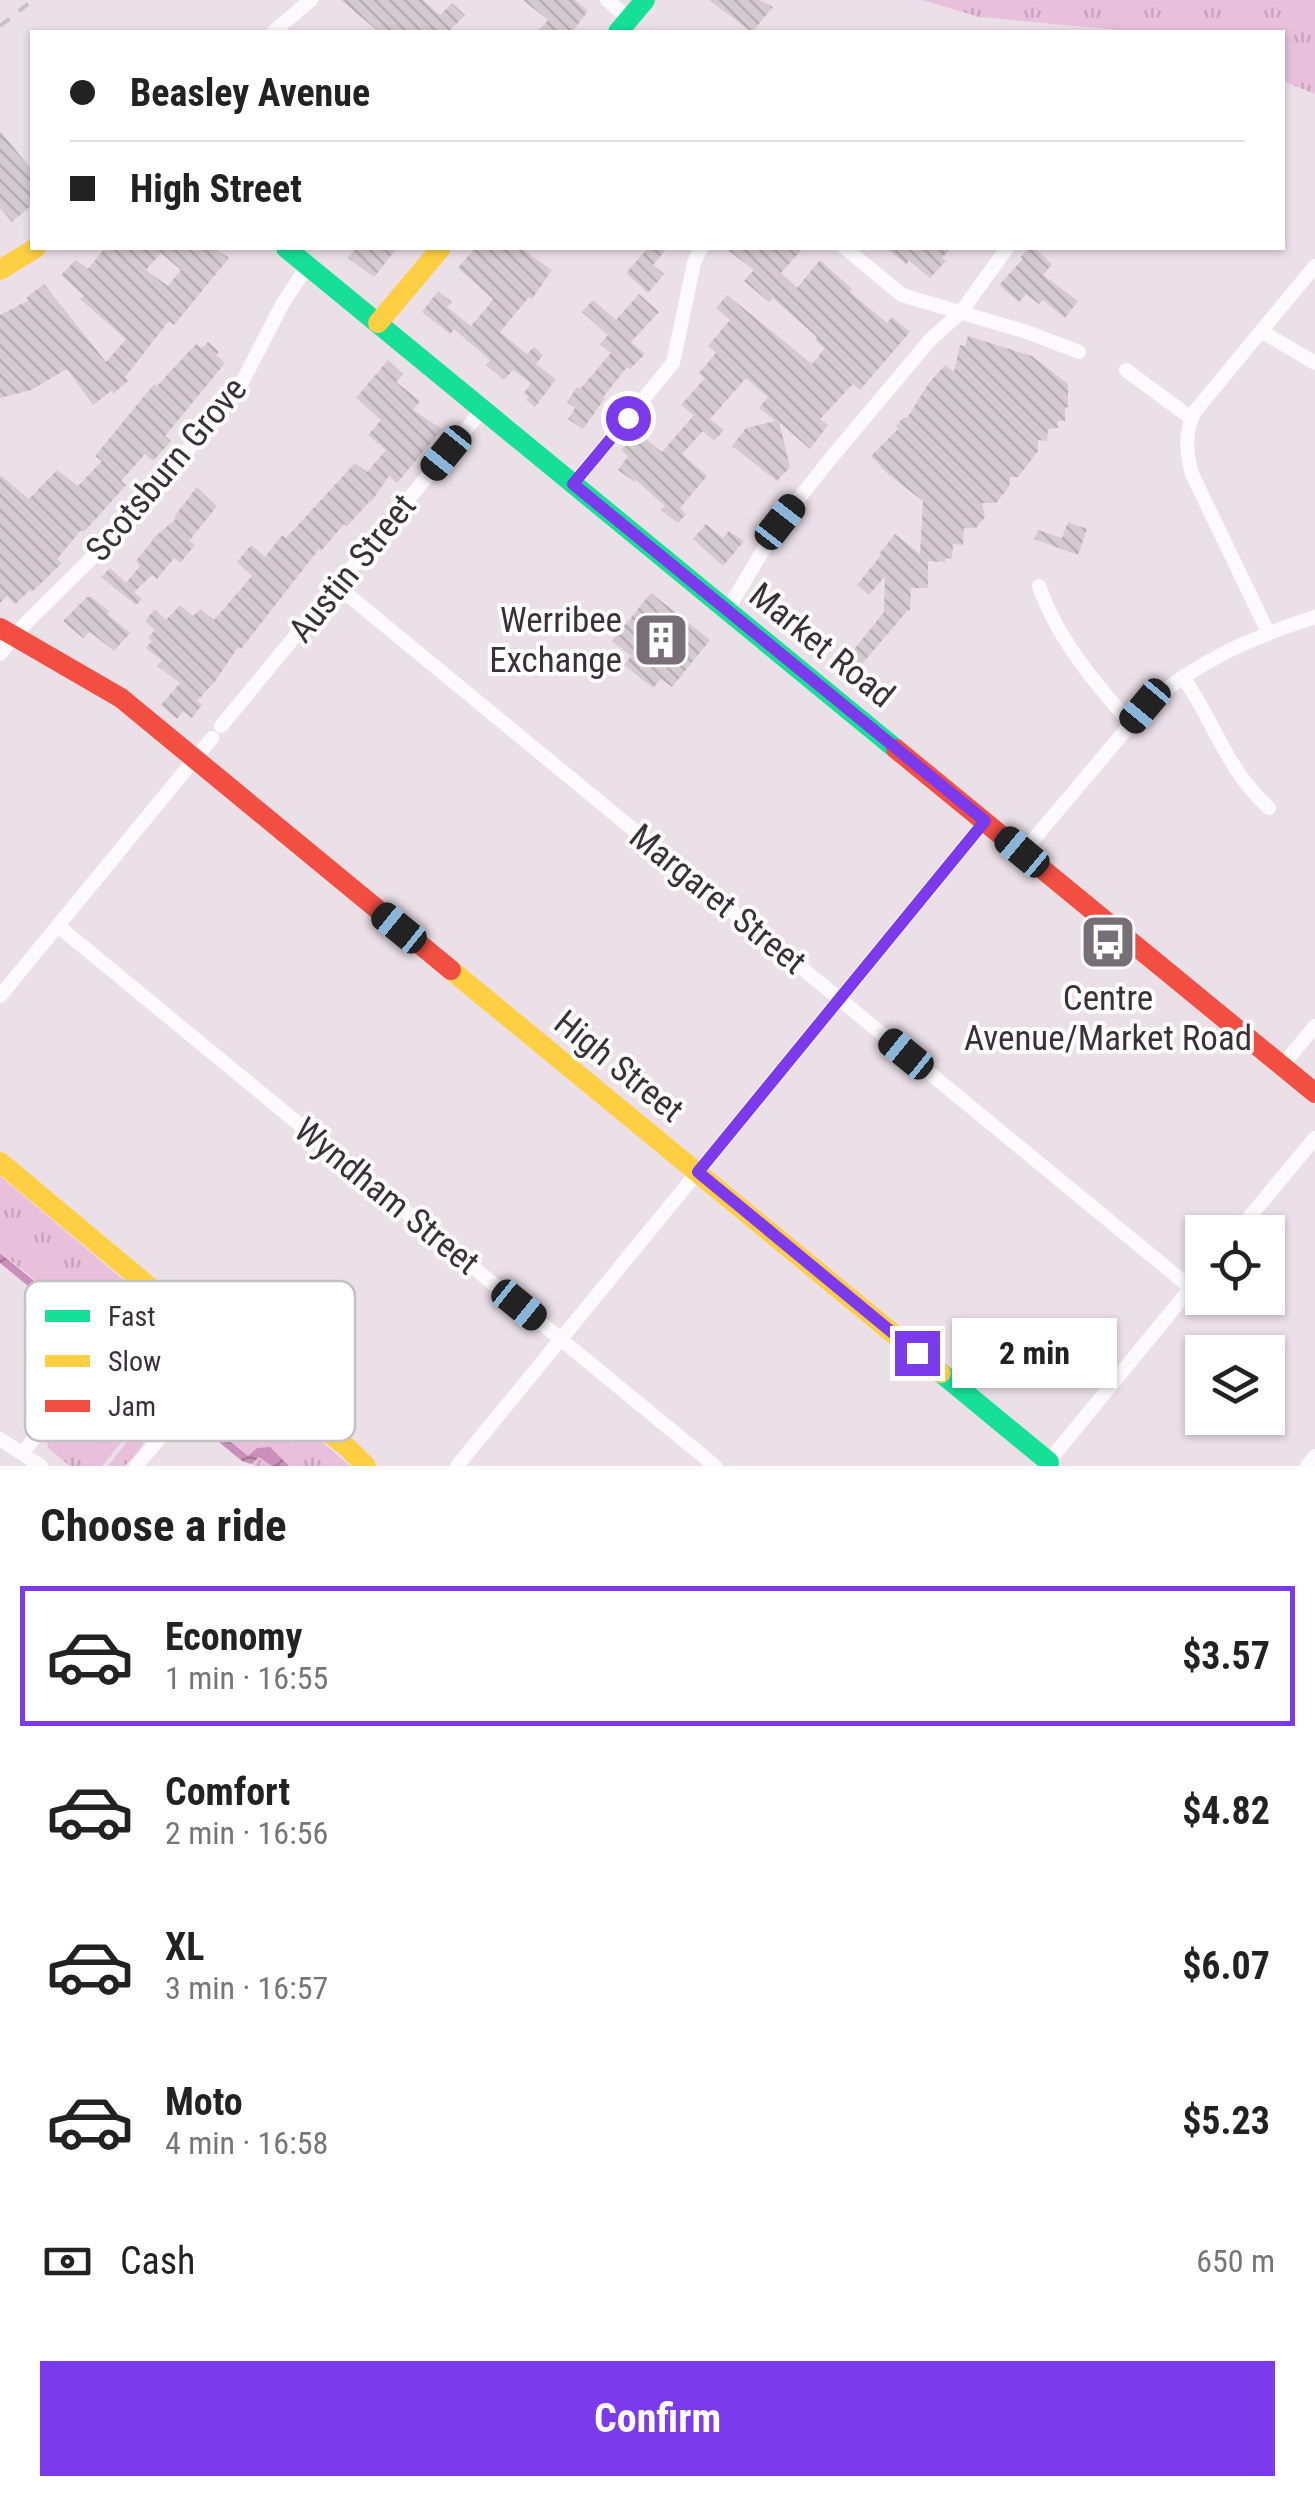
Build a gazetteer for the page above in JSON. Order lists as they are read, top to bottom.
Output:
{
  "streets": {
    "street": [
      "Scotsburn Grove",
      "Austin Street",
      "Market Road",
      "Margaret Street",
      "High Street",
      "Wyndham Street"
    ]
  },
  "crossings": [
    ["Scotsburn Grove", "Market Road"],
    ["Scotsburn Grove", "High Street"],
    ["Austin Street", "Market Road"],
    ["Austin Street", "Margaret Street"],
    ["Austin Street", "High Street"],
    ["Austin Street", "Wyndham Street"]
  ],
  "places": {
    "building": ["Werribee Exchange"],
    "bus stop": ["Centre Avenue/Market Road"]
  },
  "legend": ["Fast", "Slow", "Jam"],
  "page": {
    "banner": ["Beasley Avenue", "High Street"],
    "bubble": "2 min",
    "heading": "Choose a ride",
    "list": [
      {
        "name": "Economy",
        "note": "1 min · 16:55",
        "value": "$3.57"
      },
      {
        "name": "Comfort",
        "note": "2 min · 16:56",
        "value": "$4.82"
      },
      {
        "name": "XL",
        "note": "3 min · 16:57",
        "value": "$6.07"
      },
      {
        "name": "Moto",
        "note": "4 min · 16:58",
        "value": "$5.23"
      }
    ],
    "pay": ["Cash", "650 m"],
    "buttons": "Confirm"
  }
}
